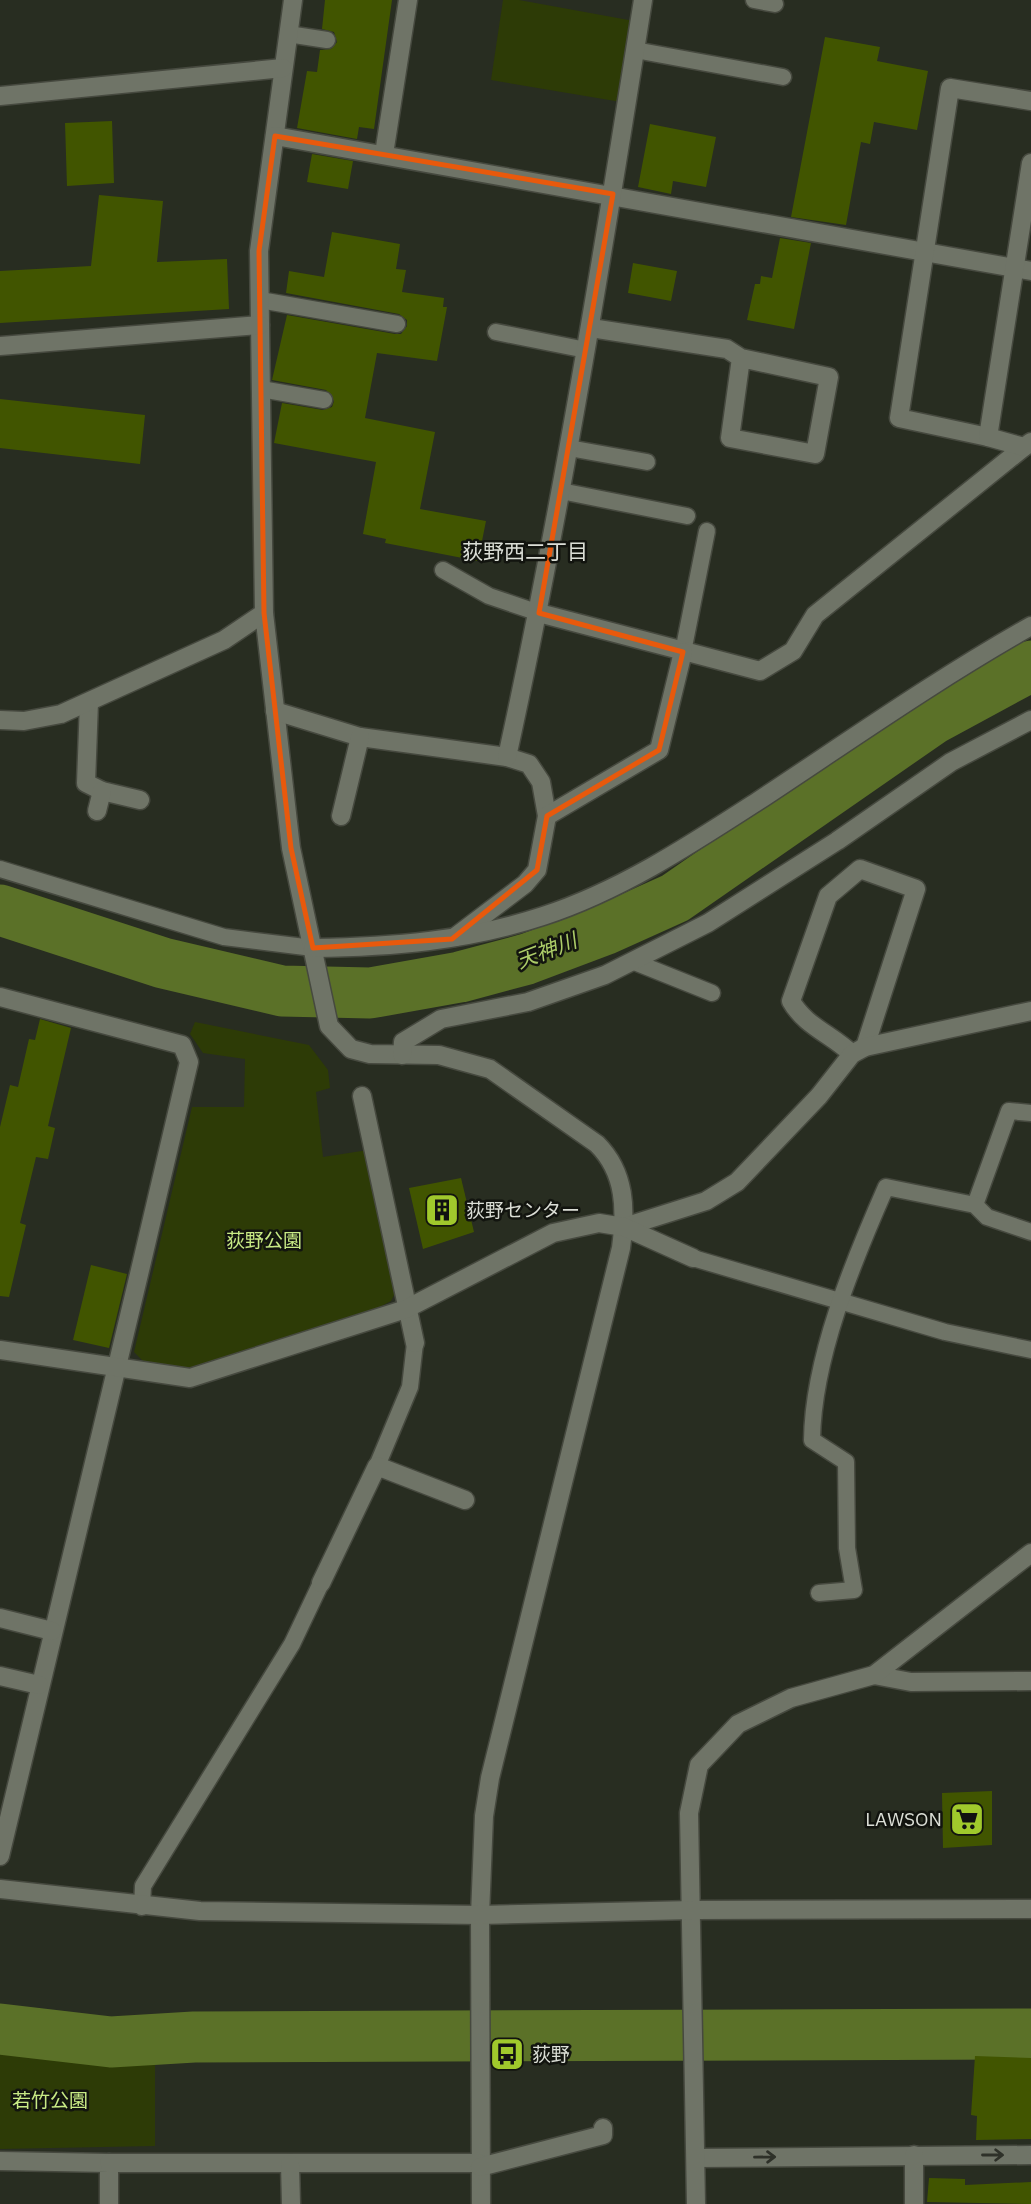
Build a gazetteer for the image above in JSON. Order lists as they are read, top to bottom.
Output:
{
  "districts": ["荻野西二丁目"],
  "water": ["天神川"],
  "parks": ["荻野公園", "若竹公園"],
  "places": {
    "building": ["荻野センター"],
    "supermarket": ["LAWSON"],
    "bus stop": ["荻野"]
  }
}
